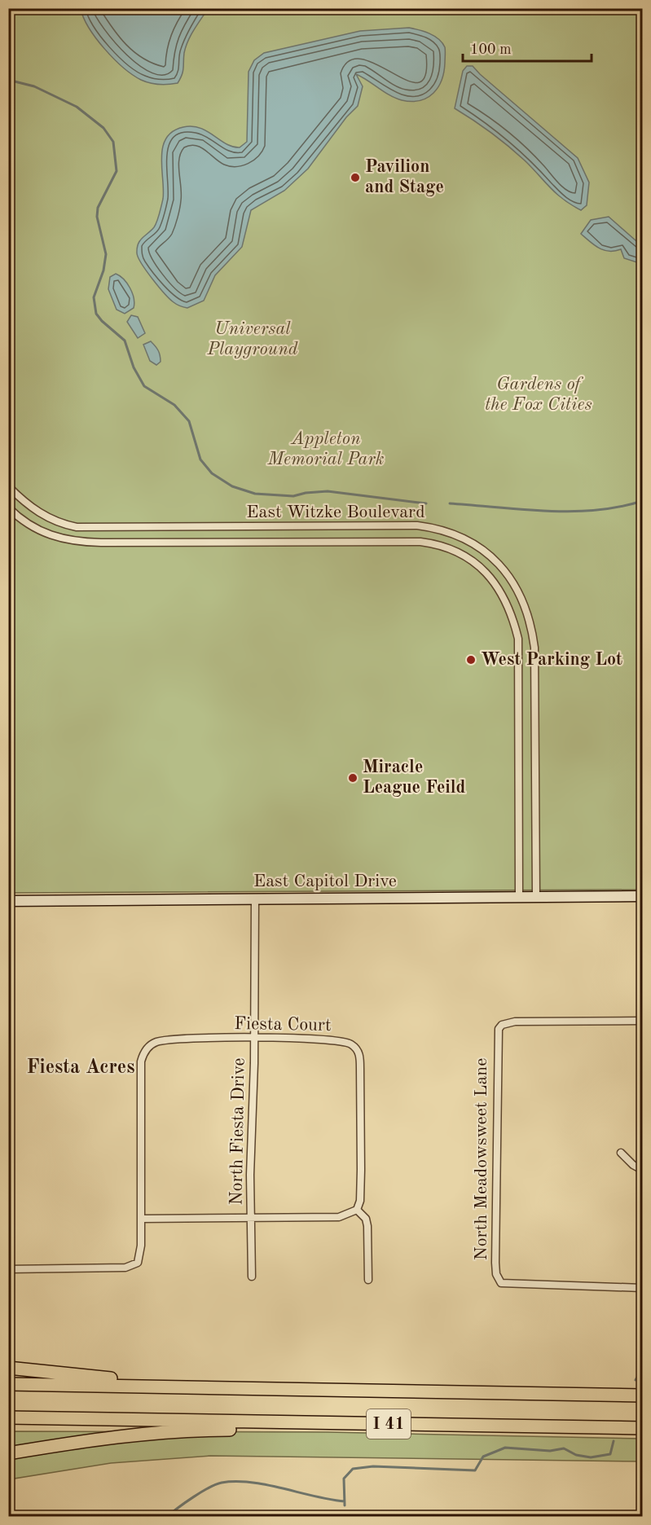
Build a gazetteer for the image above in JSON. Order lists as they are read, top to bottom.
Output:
{
  "streets": {
    "highway": ["I 41"],
    "street": [
      "East Witzke Boulevard",
      "East Capitol Drive",
      "Fiesta Court",
      "North Fiesta Drive",
      "North Meadowsweet Lane"
    ]
  },
  "crossings": [
    ["East Witzke Boulevard", "East Capitol Drive"],
    ["East Capitol Drive", "North Fiesta Drive"],
    ["Fiesta Court", "North Fiesta Drive"]
  ],
  "districts": ["Fiesta Acres"],
  "parks": ["Universal Playground", "Gardens of the Fox Cities", "Appleton Memorial Park"],
  "places": ["Pavilion and Stage", "West Parking Lot", "Miracle League Feild"],
  "scale_bar": "100 m"
}
